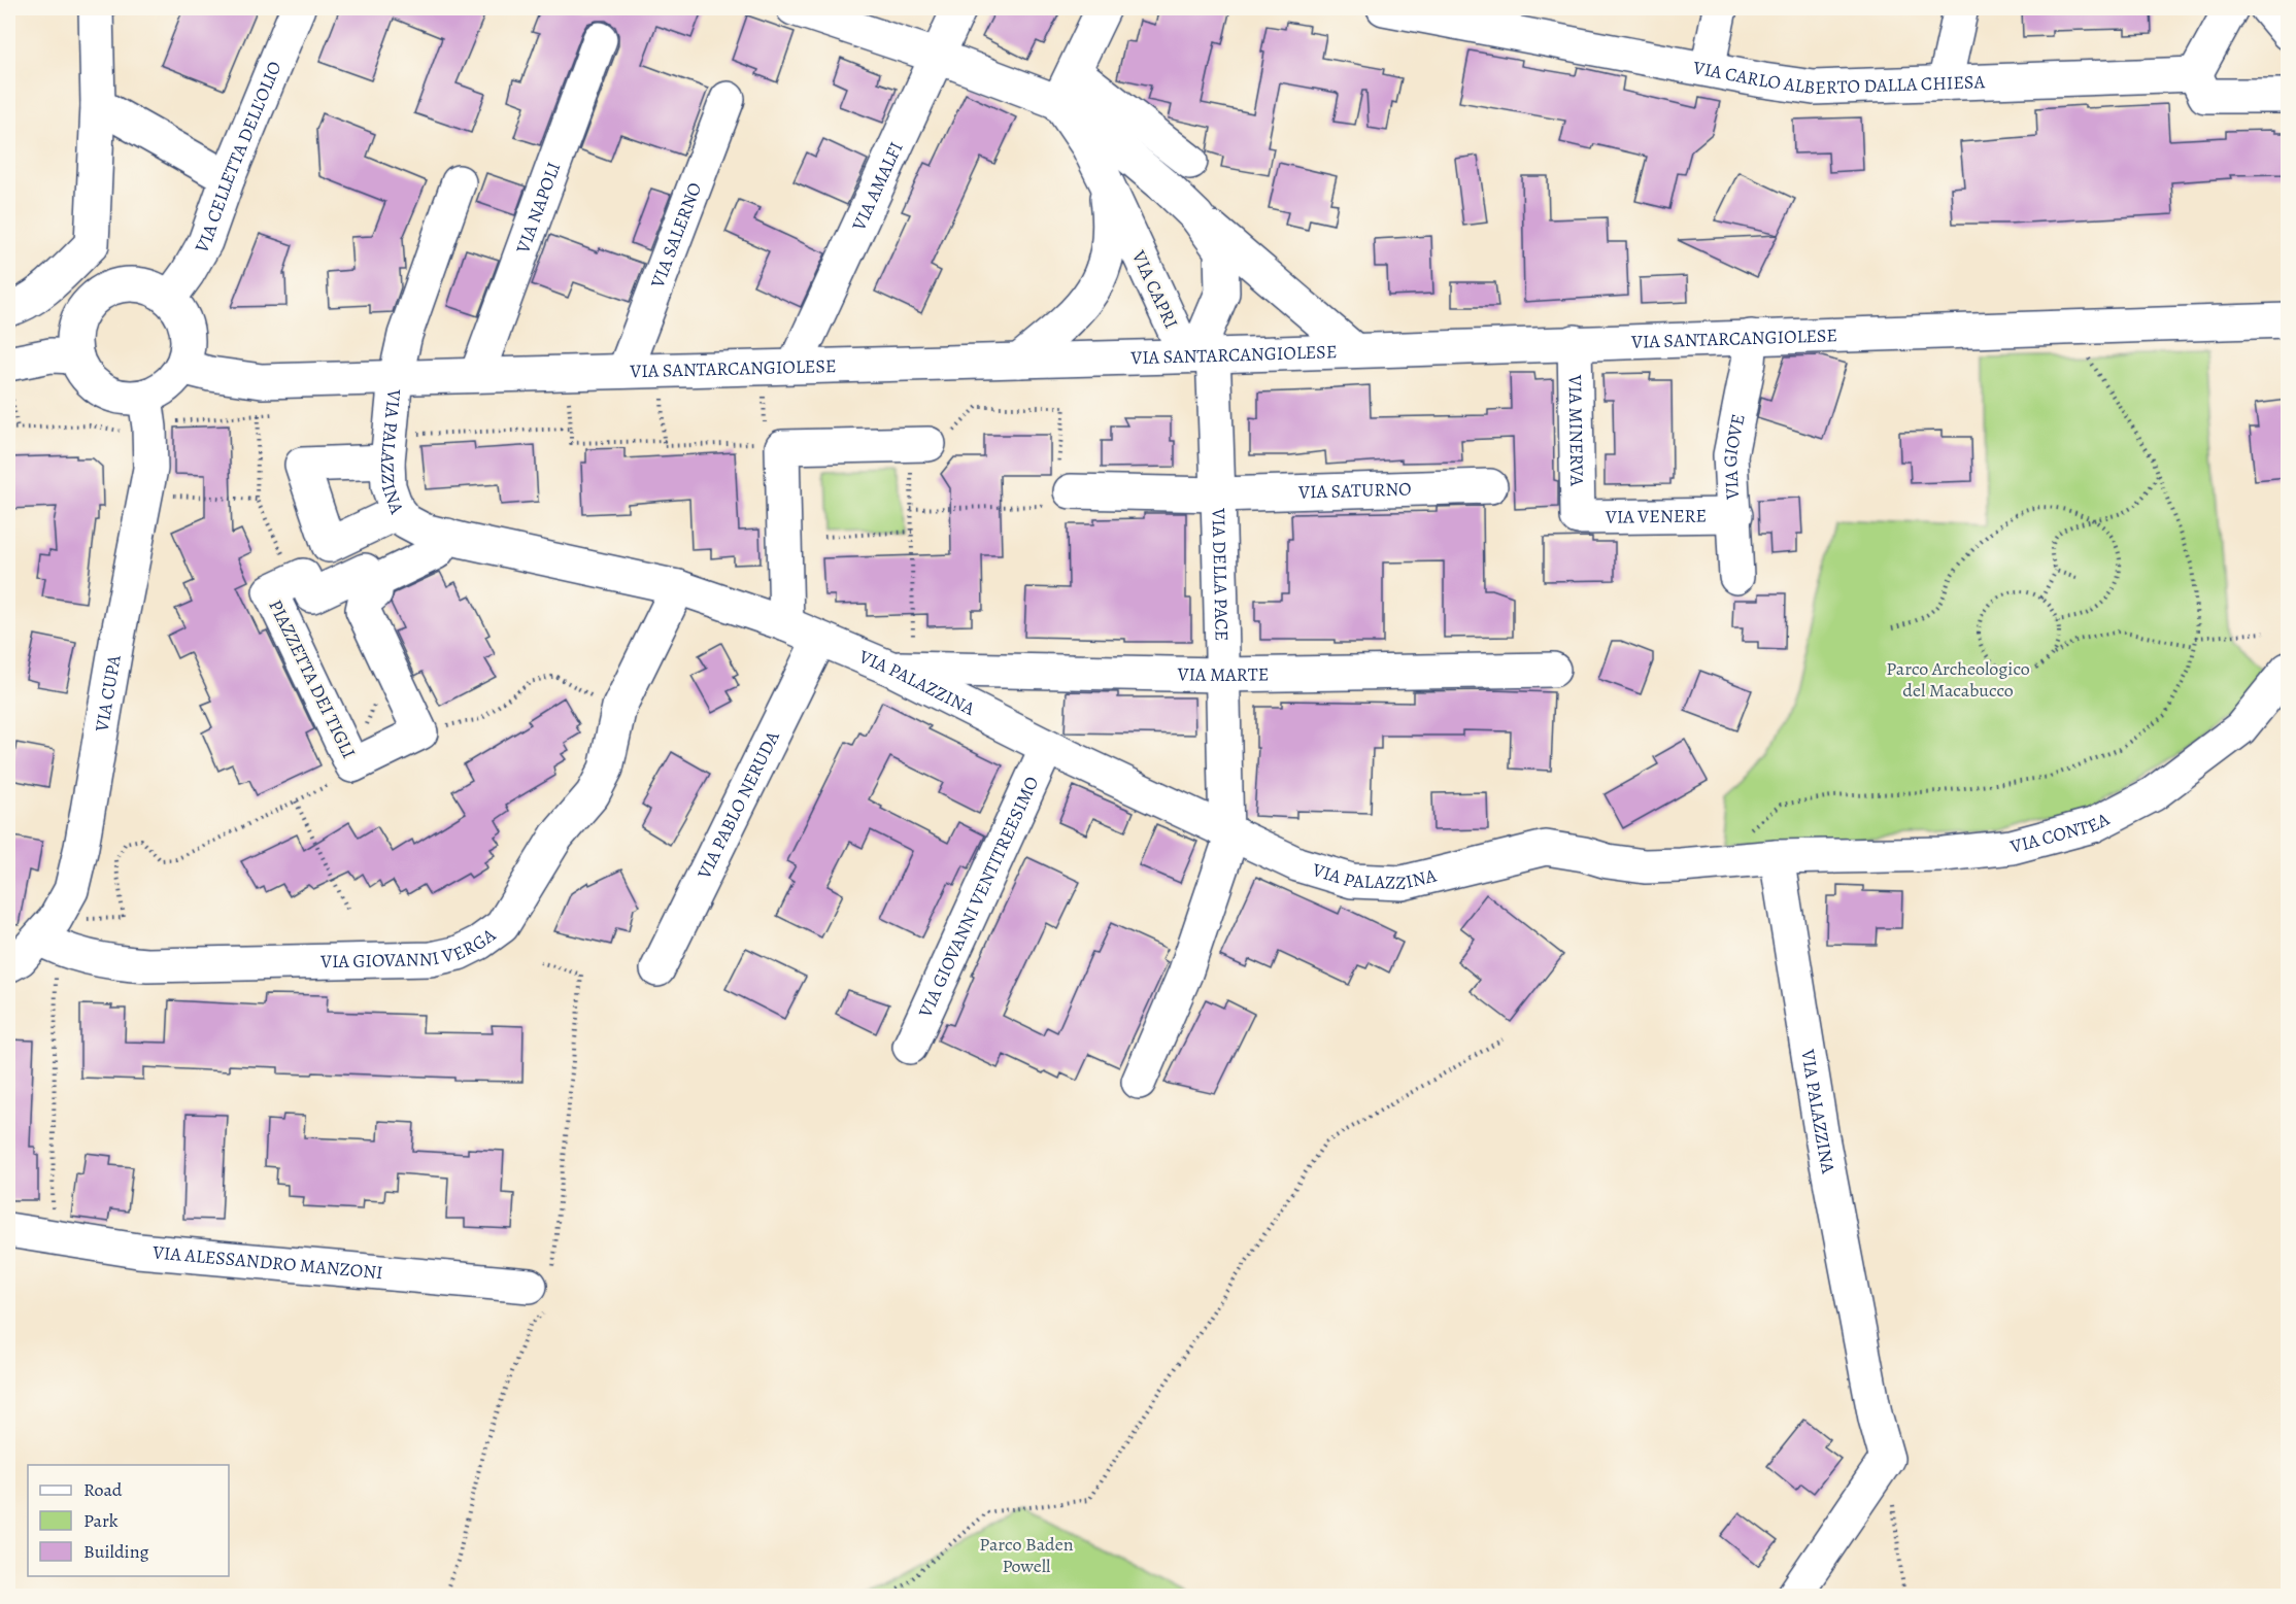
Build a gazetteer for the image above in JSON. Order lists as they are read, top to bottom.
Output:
{
  "streets": {
    "street": [
      "VIA CARLO ALBERTO DALLA CHIESA",
      "VIA CELLETTA DELL'OLIO",
      "VIA AMALFI",
      "VIA NAPOLI",
      "VIA SALERNO",
      "VIA CAPRI",
      "VIA SANTARCANGIOLESE",
      "VIA MINERVA",
      "VIA PALAZZINA",
      "VIA GIOVE",
      "VIA SATURNO",
      "VIA VENERE",
      "VIA DELLA PACE",
      "VIA MARTE",
      "PIAZZETTA DEI TIGLI",
      "VIA CUPA",
      "VIA PABLO NERUDA",
      "VIA CONTEA",
      "VIA GIOVANNI VENTITREESIMO",
      "VIA GIOVANNI VERGA",
      "VIA ALESSANDRO MANZONI"
    ]
  },
  "crossings": [
    ["VIA CELLETTA DELL'OLIO", "VIA SANTARCANGIOLESE"],
    ["VIA CELLETTA DELL'OLIO", "VIA CUPA"],
    ["VIA AMALFI", "VIA CAPRI"],
    ["VIA AMALFI", "VIA SANTARCANGIOLESE"],
    ["VIA NAPOLI", "VIA SANTARCANGIOLESE"],
    ["VIA SALERNO", "VIA SANTARCANGIOLESE"],
    ["VIA CAPRI", "VIA SANTARCANGIOLESE"],
    ["VIA CAPRI", "VIA DELLA PACE"],
    ["VIA SANTARCANGIOLESE", "VIA MINERVA"],
    ["VIA SANTARCANGIOLESE", "VIA PALAZZINA"],
    ["VIA SANTARCANGIOLESE", "VIA GIOVE"],
    ["VIA SANTARCANGIOLESE", "VIA DELLA PACE"],
    ["VIA SANTARCANGIOLESE", "VIA CUPA"],
    ["VIA MINERVA", "VIA VENERE"],
    ["VIA PALAZZINA", "VIA DELLA PACE"],
    ["VIA PALAZZINA", "VIA MARTE"],
    ["VIA PALAZZINA", "VIA PABLO NERUDA"],
    ["VIA PALAZZINA", "VIA CONTEA"],
    ["VIA PALAZZINA", "VIA GIOVANNI VENTITREESIMO"],
    ["VIA PALAZZINA", "VIA GIOVANNI VERGA"],
    ["VIA GIOVE", "VIA VENERE"],
    ["VIA SATURNO", "VIA DELLA PACE"],
    ["VIA DELLA PACE", "VIA MARTE"],
    ["VIA CUPA", "VIA GIOVANNI VERGA"]
  ],
  "parks": ["Parco Archeologico del Macabucco", "Parco Baden Powell"],
  "legend": ["Road", "Park", "Building"]
}
